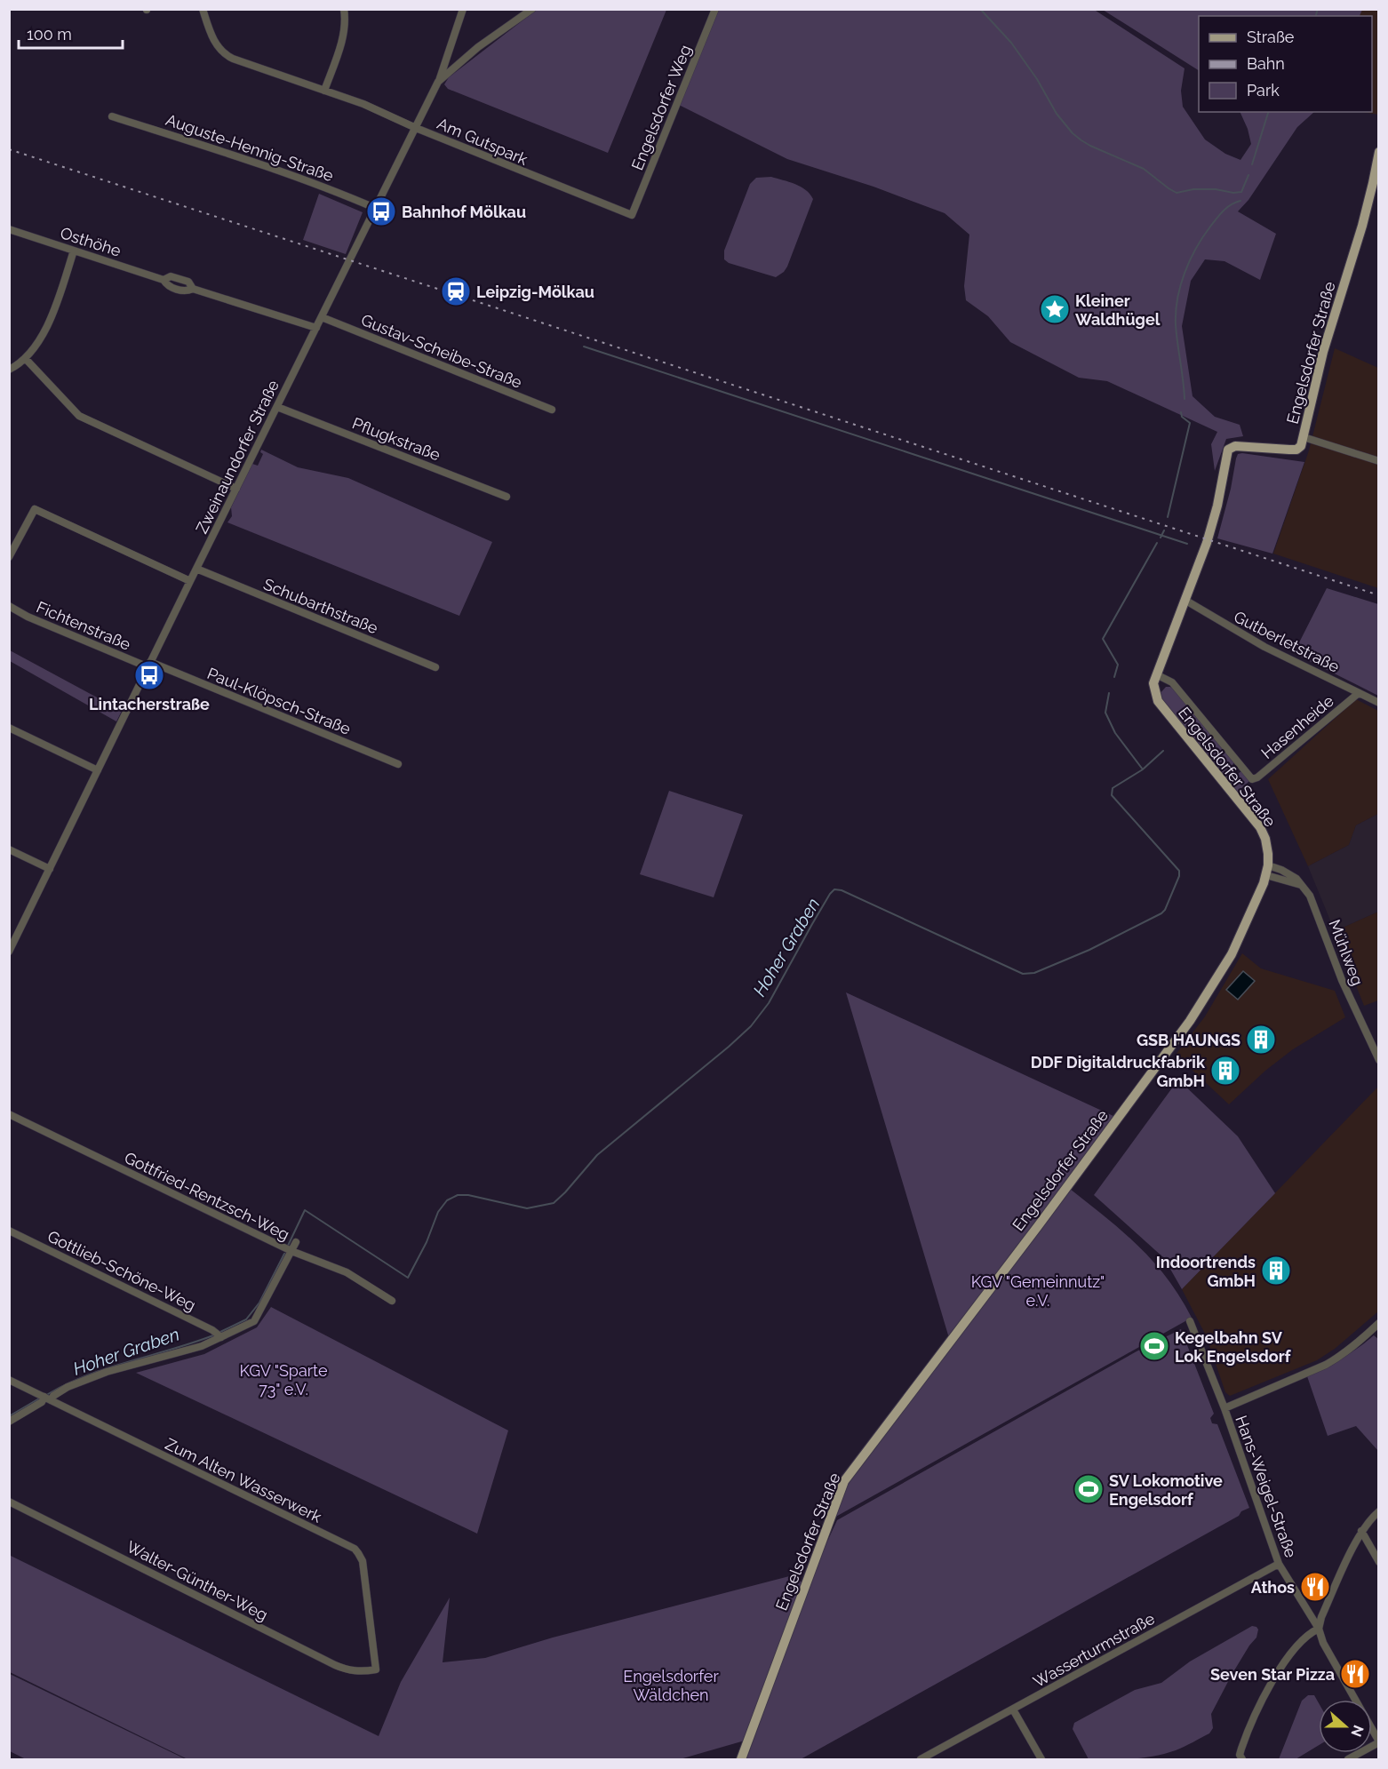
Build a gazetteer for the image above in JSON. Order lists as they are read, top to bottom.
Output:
{
  "streets": {
    "main road": ["Engelsdorfer Straße"],
    "street": [
      "Engelsdorfer Weg",
      "Am Gutspark",
      "Auguste-Hennig-Straße",
      "Osthöhe",
      "Gustav-Scheibe-Straße",
      "Pflugkstraße",
      "Zweinaundorfer Straße",
      "Schubarthstraße",
      "Fichtenstraße",
      "Gutberletstraße",
      "Paul-Klöpsch-Straße",
      "Hasenheide",
      "Mühlweg",
      "Gottfried-Rentzsch-Weg",
      "Gottlieb-Schöne-Weg",
      "Zum Alten Wasserwerk",
      "Hans-Weigel-Straße",
      "Walter-Günther-Weg",
      "Wasserturmstraße"
    ]
  },
  "crossings": [
    ["Engelsdorfer Weg", "Am Gutspark"],
    ["Am Gutspark", "Zweinaundorfer Straße"],
    ["Auguste-Hennig-Straße", "Zweinaundorfer Straße"],
    ["Osthöhe", "Zweinaundorfer Straße"],
    ["Gustav-Scheibe-Straße", "Zweinaundorfer Straße"],
    ["Engelsdorfer Straße", "Gutberletstraße"],
    ["Engelsdorfer Straße", "Hasenheide"],
    ["Engelsdorfer Straße", "Mühlweg"],
    ["Pflugkstraße", "Zweinaundorfer Straße"],
    ["Zweinaundorfer Straße", "Schubarthstraße"],
    ["Zweinaundorfer Straße", "Fichtenstraße"],
    ["Zweinaundorfer Straße", "Paul-Klöpsch-Straße"],
    ["Fichtenstraße", "Paul-Klöpsch-Straße"],
    ["Gutberletstraße", "Hasenheide"],
    ["Zum Alten Wasserwerk", "Walter-Günther-Weg"],
    ["Hans-Weigel-Straße", "Wasserturmstraße"]
  ],
  "water": ["Hoher Graben"],
  "parks": ["KGV \"Gemeinnutz\" e.V.", "KGV \"Sparte 73\" e.V.", "Engelsdorfer Wäldchen"],
  "places": {
    "bus stop": ["Bahnhof Mölkau", "Lintacherstraße"],
    "station": ["Leipzig-Mölkau"],
    "place": ["Kleiner Waldhügel"],
    "building": ["GSB HAUNGS", "DDF Digitaldruckfabrik GmbH", "Indoortrends GmbH"],
    "sports": ["Kegelbahn SV Lok Engelsdorf", "SV Lokomotive Engelsdorf"],
    "restaurant": ["Athos", "Seven Star Pizza"]
  },
  "legend": ["Straße", "Bahn", "Park"],
  "scale_bar": "100 m",
  "north": "right"
}
